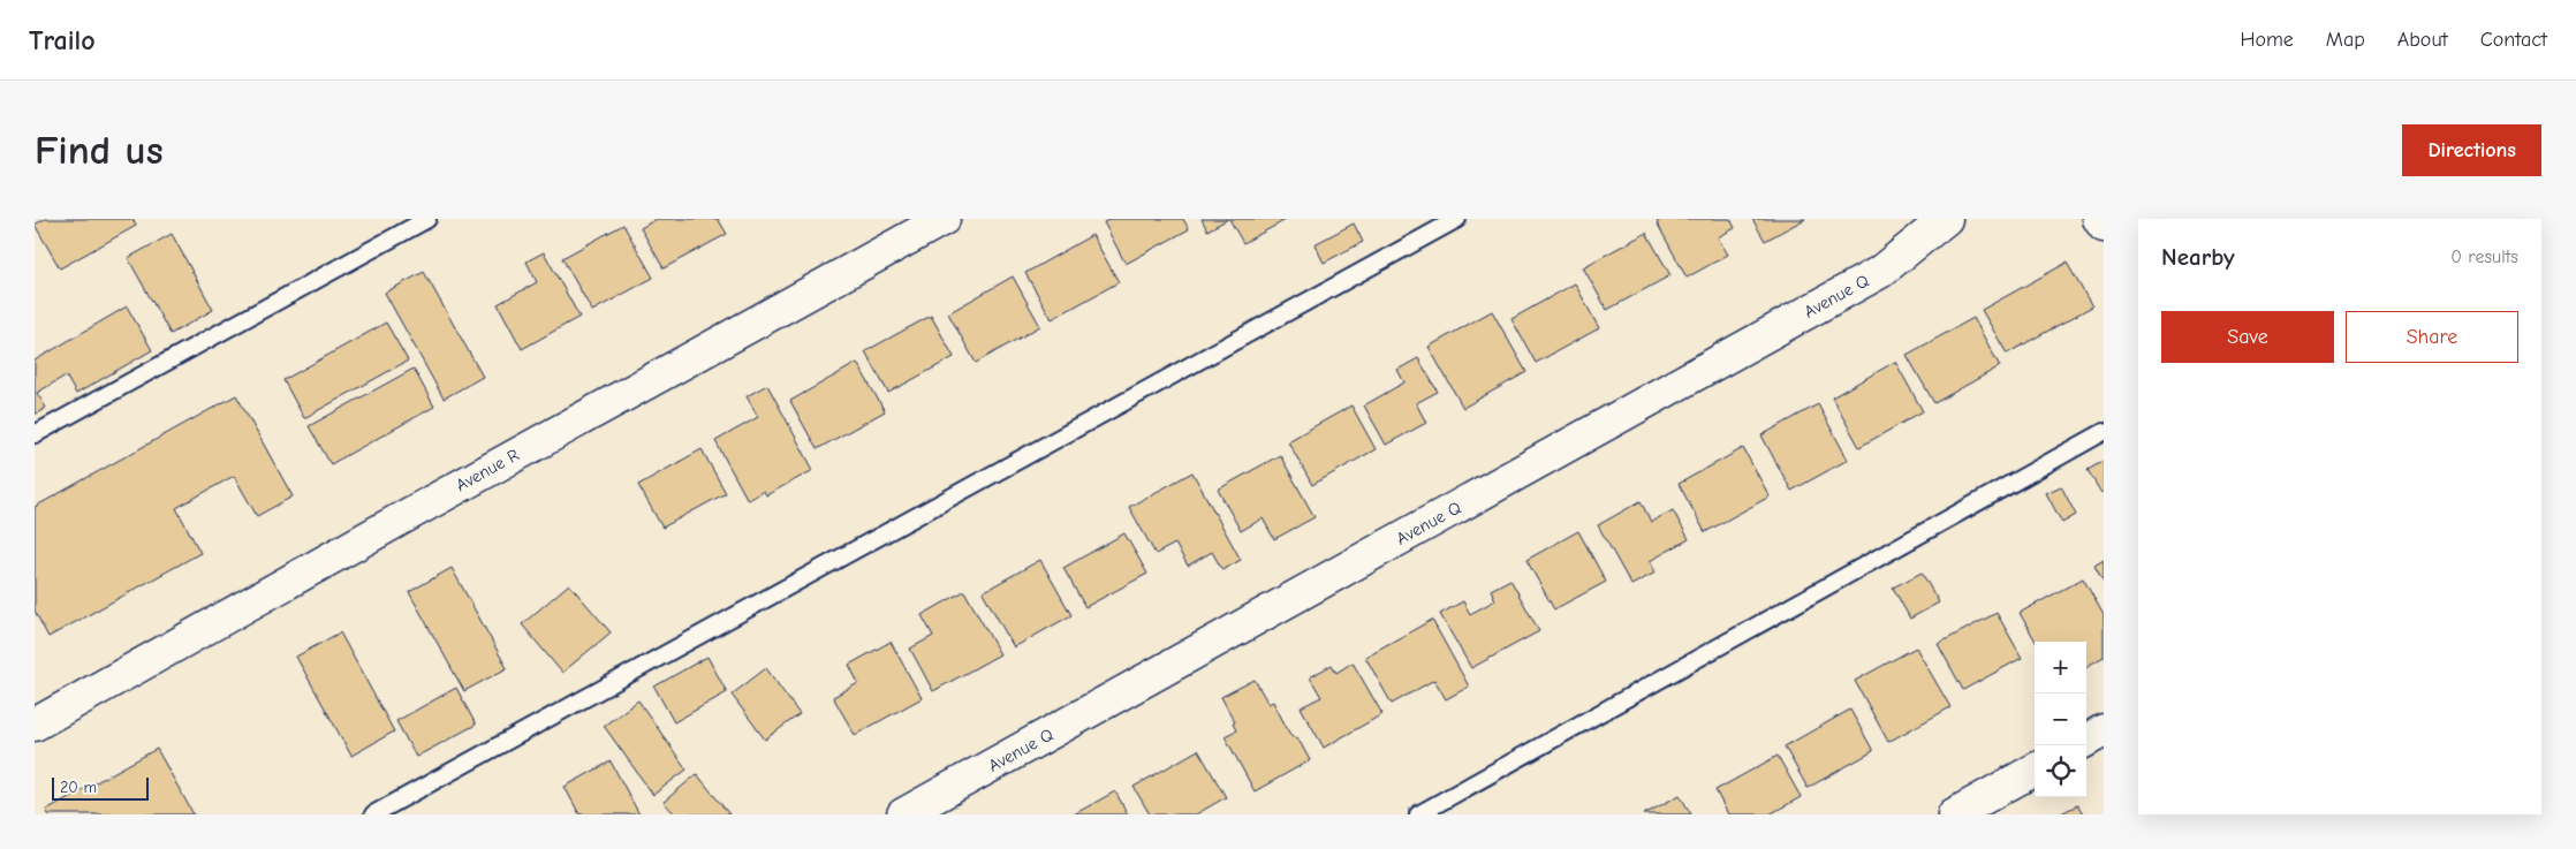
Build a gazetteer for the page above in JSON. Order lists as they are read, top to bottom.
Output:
{
  "streets": {
    "street": ["Avenue Q", "Avenue R"]
  },
  "scale_bar": "20 m",
  "page": {
    "header": "Trailo",
    "nav": [
      "Home",
      "Map",
      "About",
      "Contact"
    ],
    "buttons": [
      "Directions",
      ["Save", "Share"]
    ],
    "title": "Find us",
    "heading": ["Nearby", "0 results"],
    "map_buttons": ["+", "−"],
    "scale": "20 m"
  }
}
